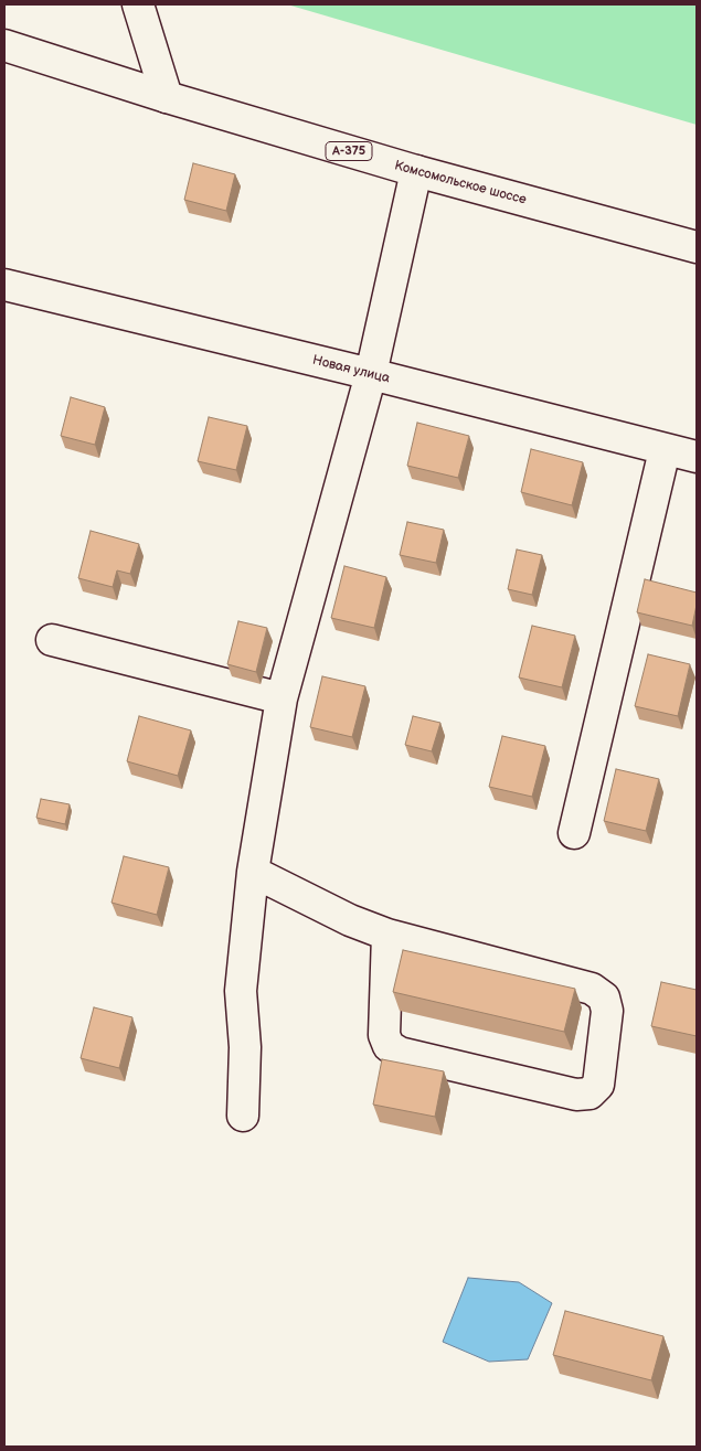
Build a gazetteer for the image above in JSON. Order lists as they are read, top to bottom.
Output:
{
  "streets": {
    "main road": ["А-375", "Комсомольское шоссе", "Новая улица"]
  }
}
